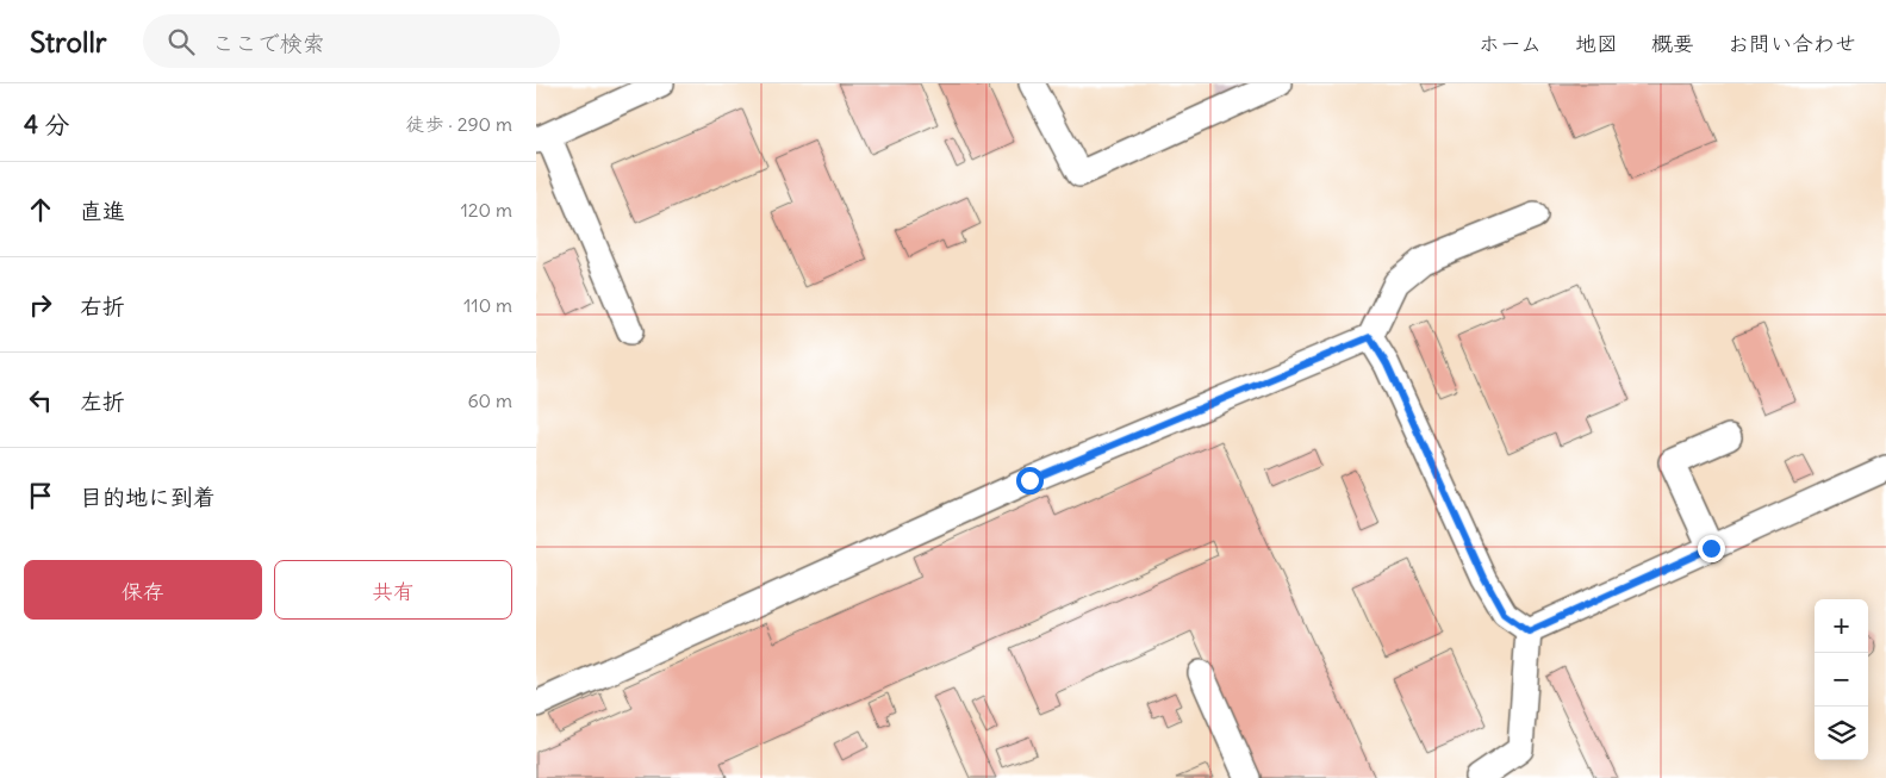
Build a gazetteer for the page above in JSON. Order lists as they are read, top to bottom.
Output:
{
  "page": {
    "header": "Strollr",
    "search": "ここで検索",
    "nav": [
      "ホーム",
      "地図",
      "概要",
      "お問い合わせ"
    ],
    "heading": ["4 分", "徒歩 · 290 m"],
    "list": [
      ["直進", "120 m"],
      ["右折", "110 m"],
      ["左折", "60 m"],
      "目的地に到着"
    ],
    "buttons": ["保存", "共有"],
    "map_buttons": ["+", "−"]
  }
}
